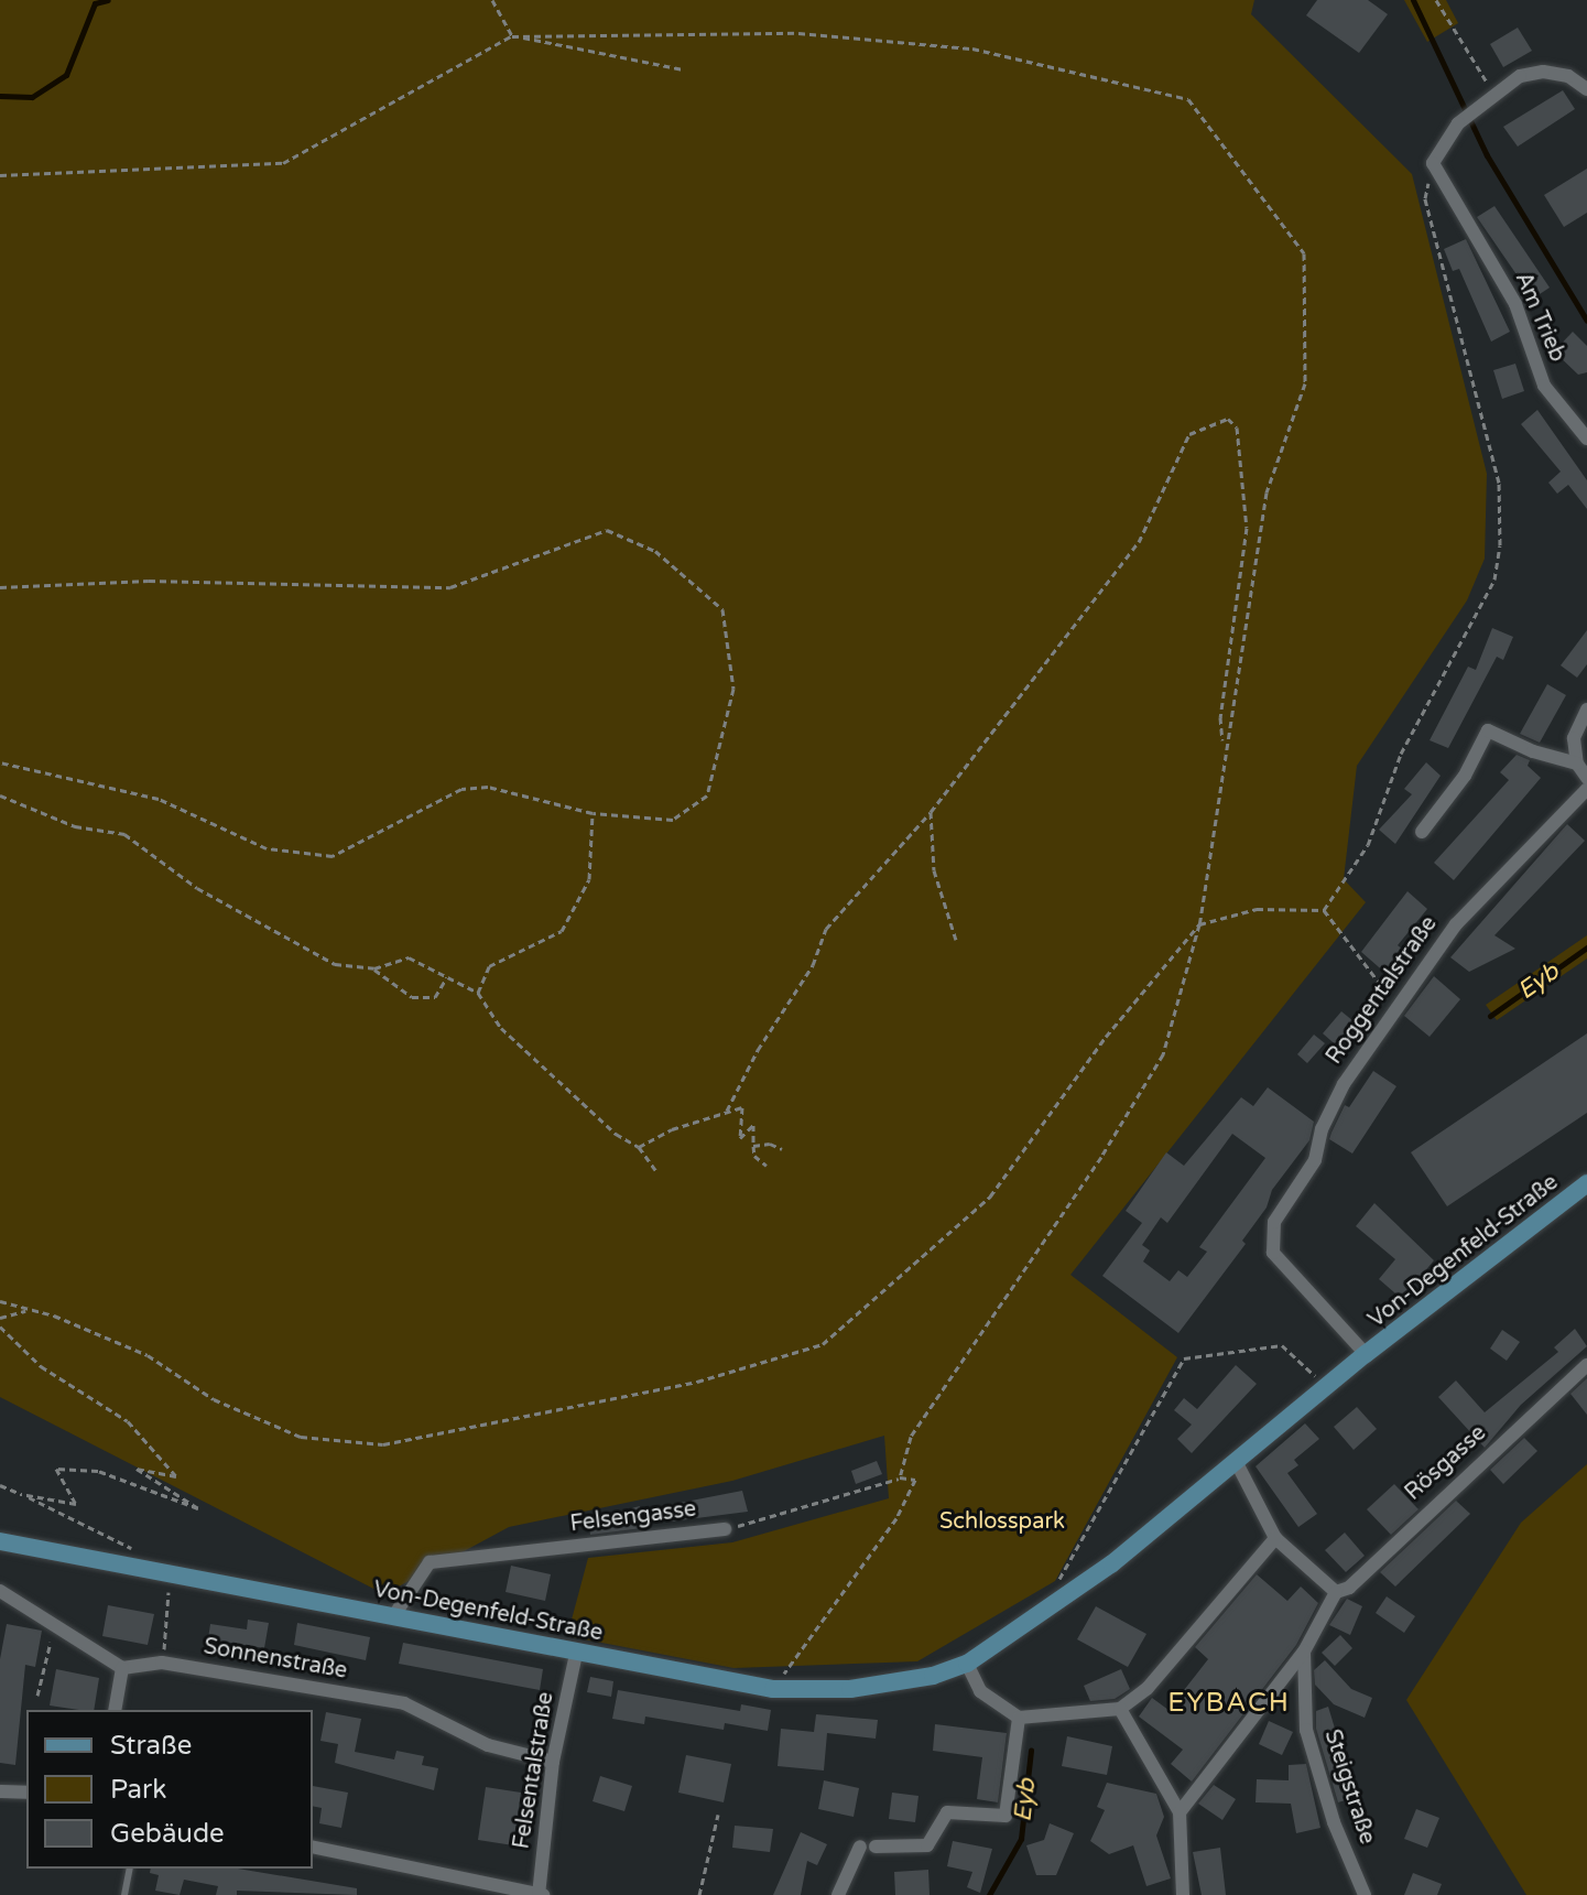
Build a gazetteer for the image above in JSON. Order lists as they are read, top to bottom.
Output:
{
  "streets": {
    "main road": ["Von-Degenfeld-Straße"],
    "street": [
      "Am Trieb",
      "Roggentalstraße",
      "Rösgasse",
      "Felsengasse",
      "Sonnenstraße",
      "Felsentalstraße",
      "Steigstraße"
    ]
  },
  "crossings": [
    ["Roggentalstraße", "Von-Degenfeld-Straße"],
    ["Von-Degenfeld-Straße", "Felsengasse"],
    ["Von-Degenfeld-Straße", "Felsentalstraße"],
    ["Rösgasse", "Steigstraße"],
    ["Sonnenstraße", "Felsentalstraße"]
  ],
  "districts": ["EYBACH"],
  "water": ["Eyb"],
  "parks": ["Schlosspark"],
  "legend": ["Straße", "Park", "Gebäude"]
}
